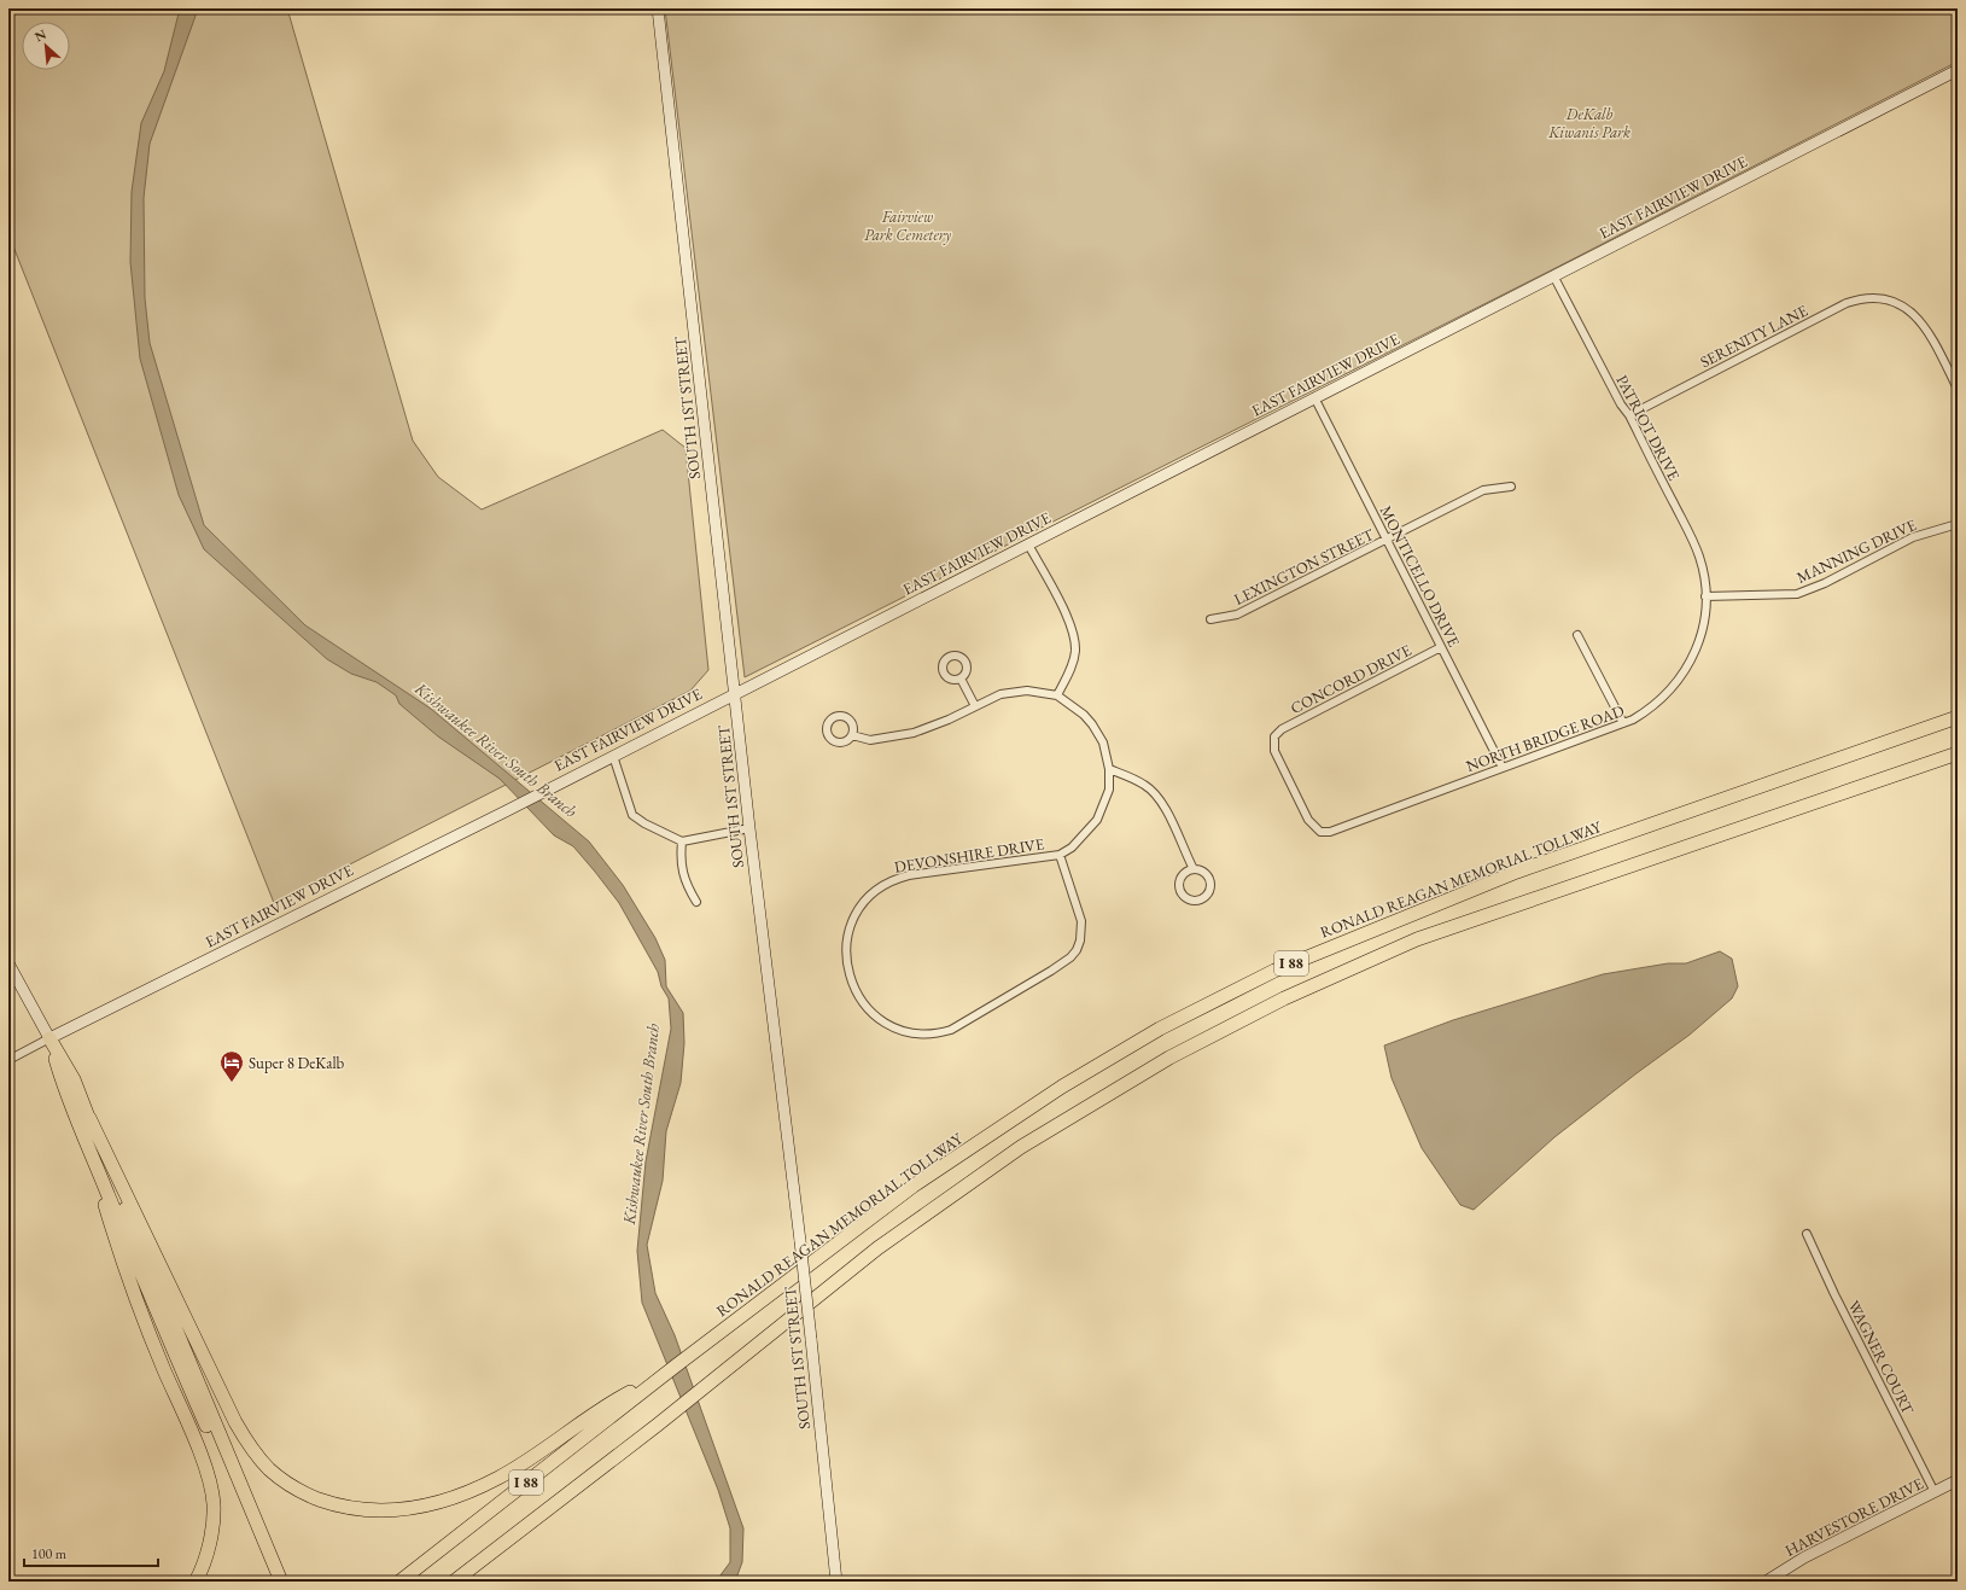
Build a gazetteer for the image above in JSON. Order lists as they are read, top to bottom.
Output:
{
  "streets": {
    "highway": ["RONALD REAGAN MEMORIAL TOLLWAY", "I 88"],
    "street": [
      "EAST FAIRVIEW DRIVE",
      "SERENITY LANE",
      "SOUTH 1ST STREET",
      "PATRIOT DRIVE",
      "MANNING DRIVE",
      "LEXINGTON STREET",
      "MONTICELLO DRIVE",
      "CONCORD DRIVE",
      "NORTH BRIDGE ROAD",
      "DEVONSHIRE DRIVE",
      "WAGNER COURT",
      "HARVESTORE DRIVE"
    ]
  },
  "crossings": [
    ["EAST FAIRVIEW DRIVE", "SOUTH 1ST STREET"],
    ["EAST FAIRVIEW DRIVE", "PATRIOT DRIVE"],
    ["EAST FAIRVIEW DRIVE", "MONTICELLO DRIVE"],
    ["SERENITY LANE", "PATRIOT DRIVE"],
    ["PATRIOT DRIVE", "MANNING DRIVE"],
    ["PATRIOT DRIVE", "NORTH BRIDGE ROAD"],
    ["MANNING DRIVE", "NORTH BRIDGE ROAD"],
    ["LEXINGTON STREET", "MONTICELLO DRIVE"],
    ["MONTICELLO DRIVE", "CONCORD DRIVE"],
    ["MONTICELLO DRIVE", "NORTH BRIDGE ROAD"],
    ["CONCORD DRIVE", "NORTH BRIDGE ROAD"],
    ["RONALD REAGAN MEMORIAL TOLLWAY", "I 88"],
    ["WAGNER COURT", "HARVESTORE DRIVE"]
  ],
  "water": ["Kishwaukee River South Branch"],
  "parks": ["DeKalb Kiwanis Park", "Fairview Park Cemetery"],
  "places": {
    "hotel": ["Super 8 DeKalb"]
  },
  "scale_bar": "100 m",
  "north": "top left"
}
